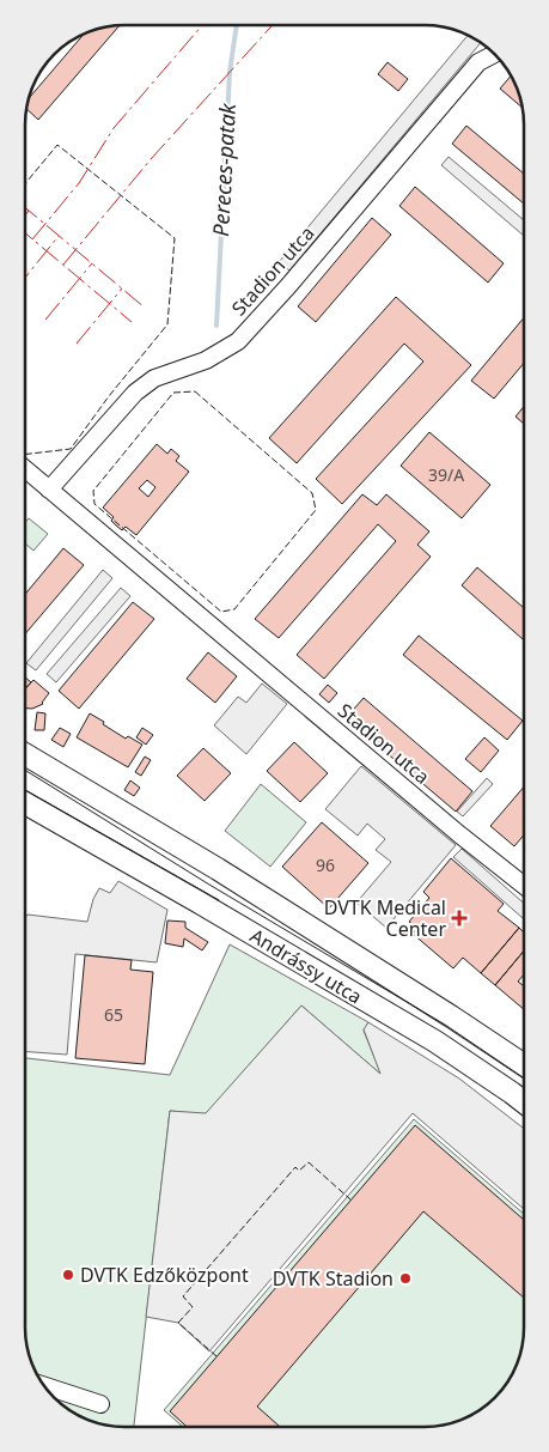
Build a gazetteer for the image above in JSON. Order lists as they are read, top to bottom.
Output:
{
  "streets": {
    "main road": ["Andrássy utca"],
    "street": ["Stadion utca"]
  },
  "water": ["Pereces-patak"],
  "places": {
    "health": ["DVTK Medical Center"],
    "other": ["DVTK Edzőközpont", "DVTK Stadion"]
  },
  "house_numbers": ["39/A", "96", "65"]
}
